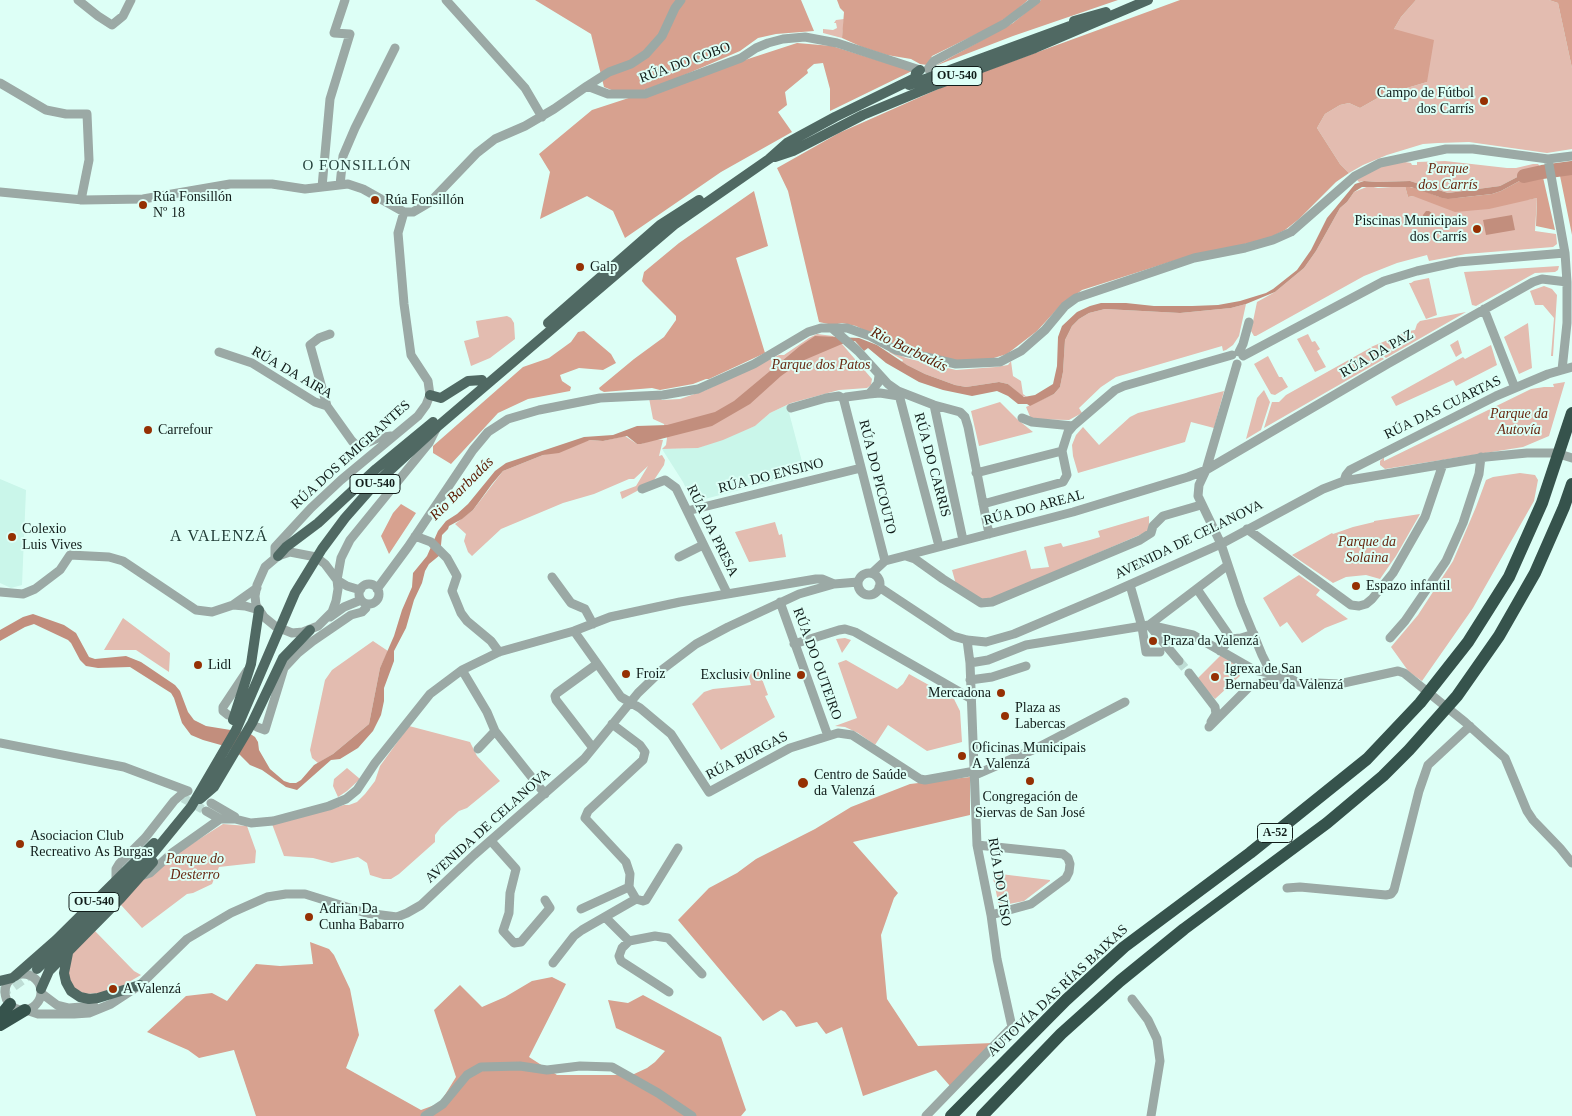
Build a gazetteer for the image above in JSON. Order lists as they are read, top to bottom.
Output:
{
  "streets": {
    "highway": ["A-52", "AUTOVÍA DAS RÍAS BAIXAS"],
    "main road": ["OU-540"],
    "street": [
      "RÚA DO COBO",
      "RÚA DA PAZ",
      "RÚA DA AIRA",
      "RÚA DAS CUARTAS",
      "RÚA DOS EMIGRANTES",
      "RÚA DO CARRIS",
      "RÚA DO ENSINO",
      "RÚA DO PICOUTO",
      "RÚA DO AREAL",
      "RÚA DA PRESA",
      "AVENIDA DE CELANOVA",
      "RÚA DO OUTEIRO",
      "RÚA BURGAS",
      "RÚA DO VISO"
    ]
  },
  "crossings": [
    ["RÚA DO COBO", "OU-540"],
    ["OU-540", "AVENIDA DE CELANOVA"],
    ["RÚA DA PAZ", "RÚA DO AREAL"],
    ["RÚA DA AIRA", "RÚA DOS EMIGRANTES"],
    ["RÚA DAS CUARTAS", "AVENIDA DE CELANOVA"],
    ["RÚA DO CARRIS", "RÚA DO AREAL"],
    ["RÚA DO ENSINO", "RÚA DO PICOUTO"],
    ["RÚA DO ENSINO", "RÚA DA PRESA"],
    ["RÚA DO PICOUTO", "RÚA DO AREAL"],
    ["AVENIDA DE CELANOVA", "RÚA DO OUTEIRO"],
    ["AVENIDA DE CELANOVA", "RÚA BURGAS"],
    ["AVENIDA DE CELANOVA", "RÚA DO VISO"],
    ["RÚA DO OUTEIRO", "RÚA BURGAS"]
  ],
  "districts": ["O FONSILLÓN", "A VALENZÁ"],
  "water": ["Rio Barbadás"],
  "parks": [
    "Parque dos Carrís",
    "Parque dos Patos",
    "Parque da Autovía",
    "Parque da Solaina",
    "Parque do Desterro"
  ],
  "places": [
    "Campo de Fútbol dos Carrís",
    "Rúa Fonsillón",
    "Rúa Fonsillón Nº 18",
    "Piscinas Municipais dos Carrís",
    "Galp",
    "Carrefour",
    "Colexio Luis Vives",
    "Espazo infantil",
    "Praza da Valenzá",
    "Lidl",
    "Froiz",
    "Exclusiv Online",
    "Igrexa de San Bernabeu da Valenzá",
    "Mercadona",
    "Plaza as Labercas",
    "Oficinas Municipais A Valenzá",
    "Congregación de Siervas de San José",
    "Centro de Saúde da Valenzá",
    "Asociacion Club Recreativo As Burgas",
    "Adrian Da Cunha Babarro",
    "A Valenzá"
  ]
}
